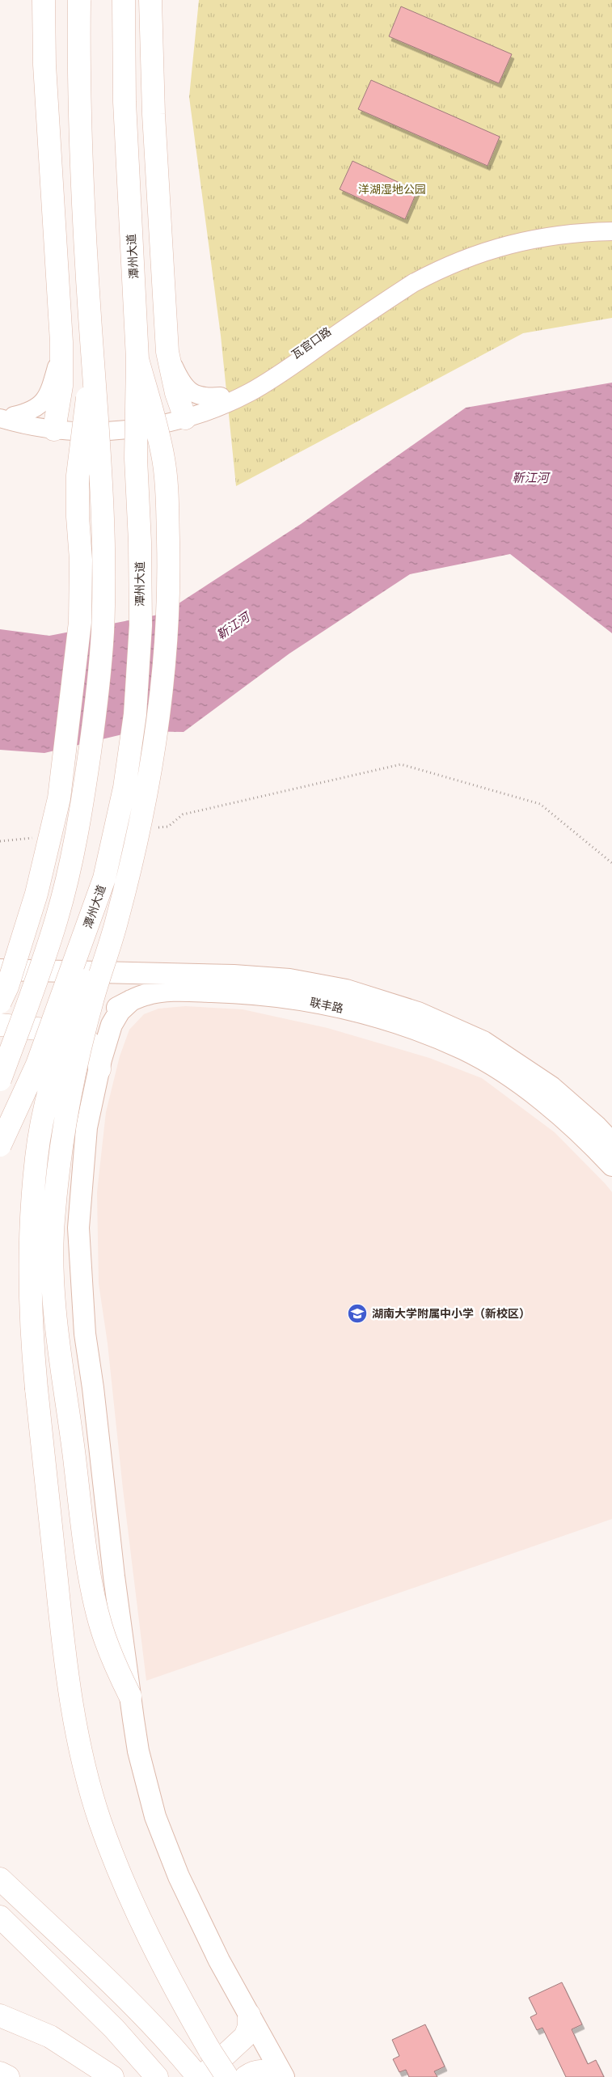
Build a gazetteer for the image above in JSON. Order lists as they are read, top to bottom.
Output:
{
  "streets": {
    "main road": ["潭州大道", "联丰路"],
    "street": ["瓦官口路"]
  },
  "water": ["靳江河"],
  "parks": ["洋湖湿地公园"],
  "places": {
    "school or university": ["湖南大学附属中小学（新校区）"]
  }
}
